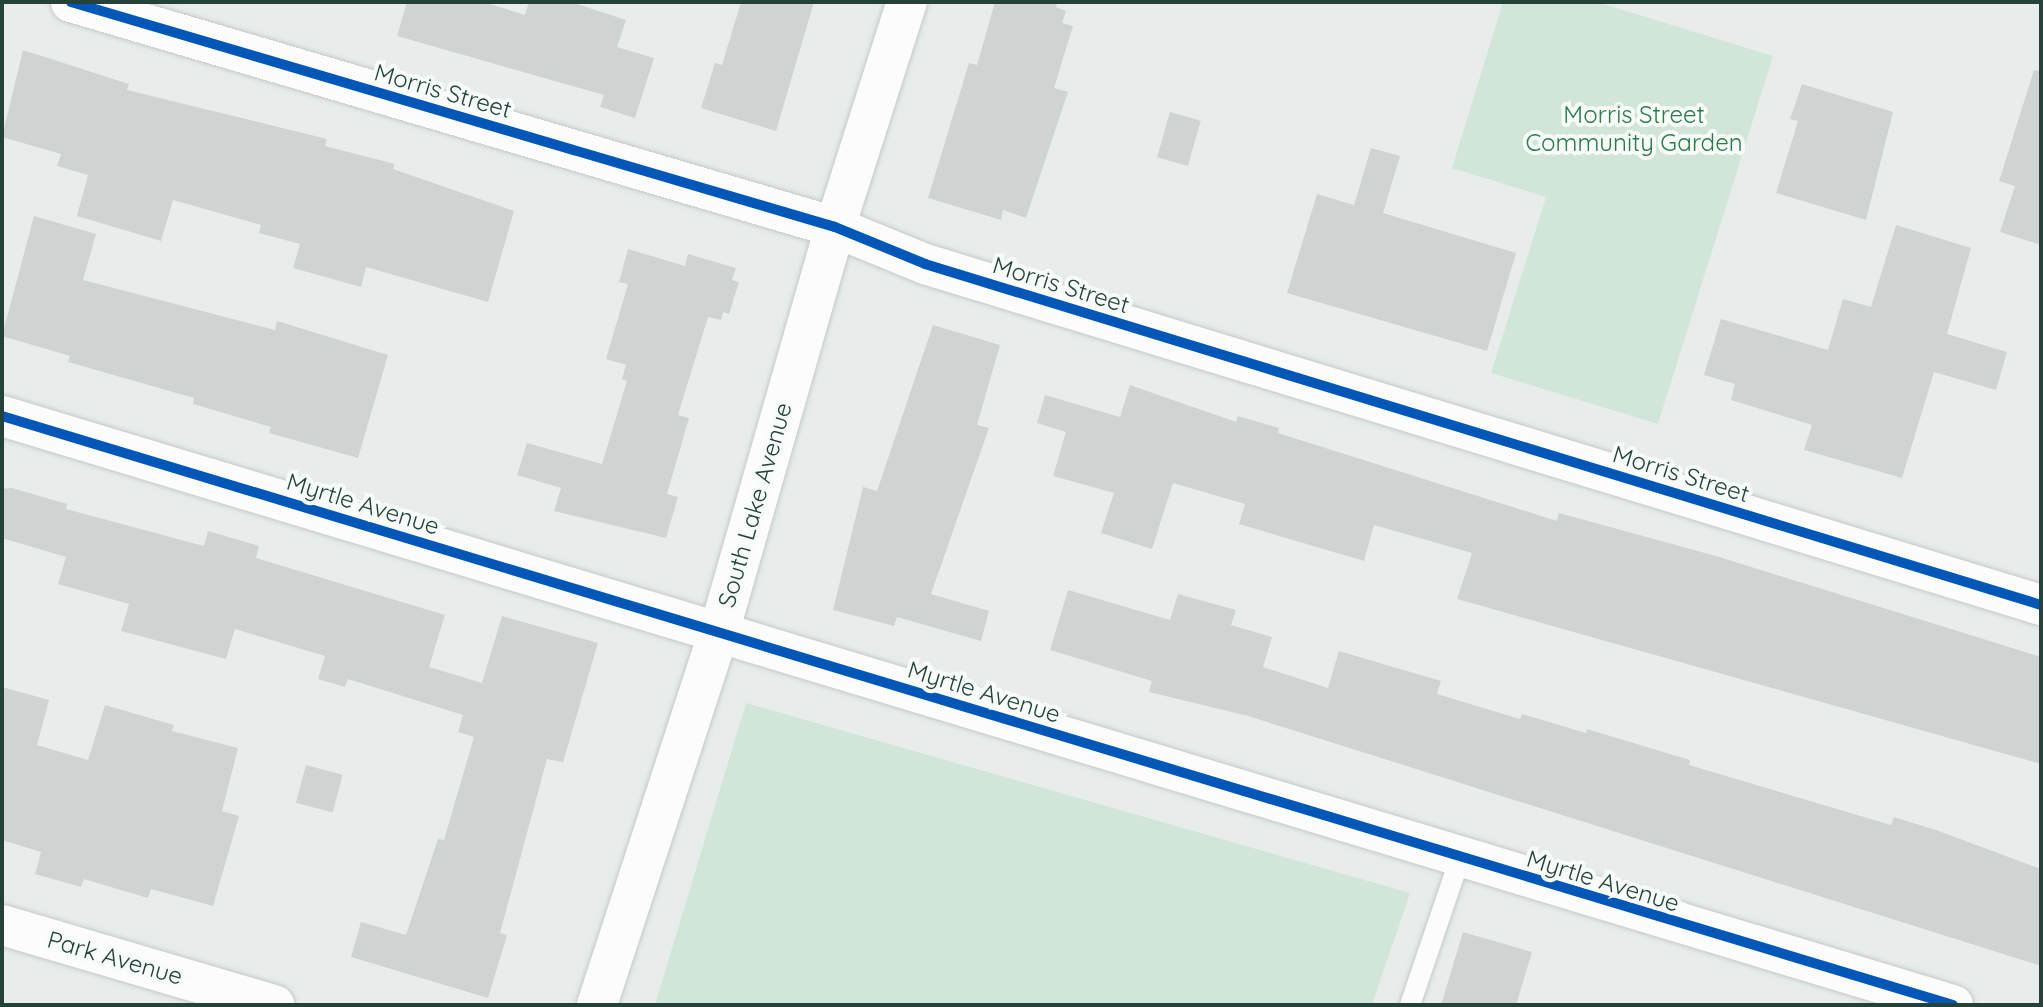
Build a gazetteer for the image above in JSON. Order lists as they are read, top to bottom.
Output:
{
  "streets": {
    "street": [
      "Morris Street",
      "Myrtle Avenue",
      "South Lake Avenue",
      "Park Avenue"
    ]
  },
  "crossings": [
    ["Morris Street", "South Lake Avenue"],
    ["Myrtle Avenue", "South Lake Avenue"]
  ],
  "parks": ["Morris Street Community Garden"]
}
